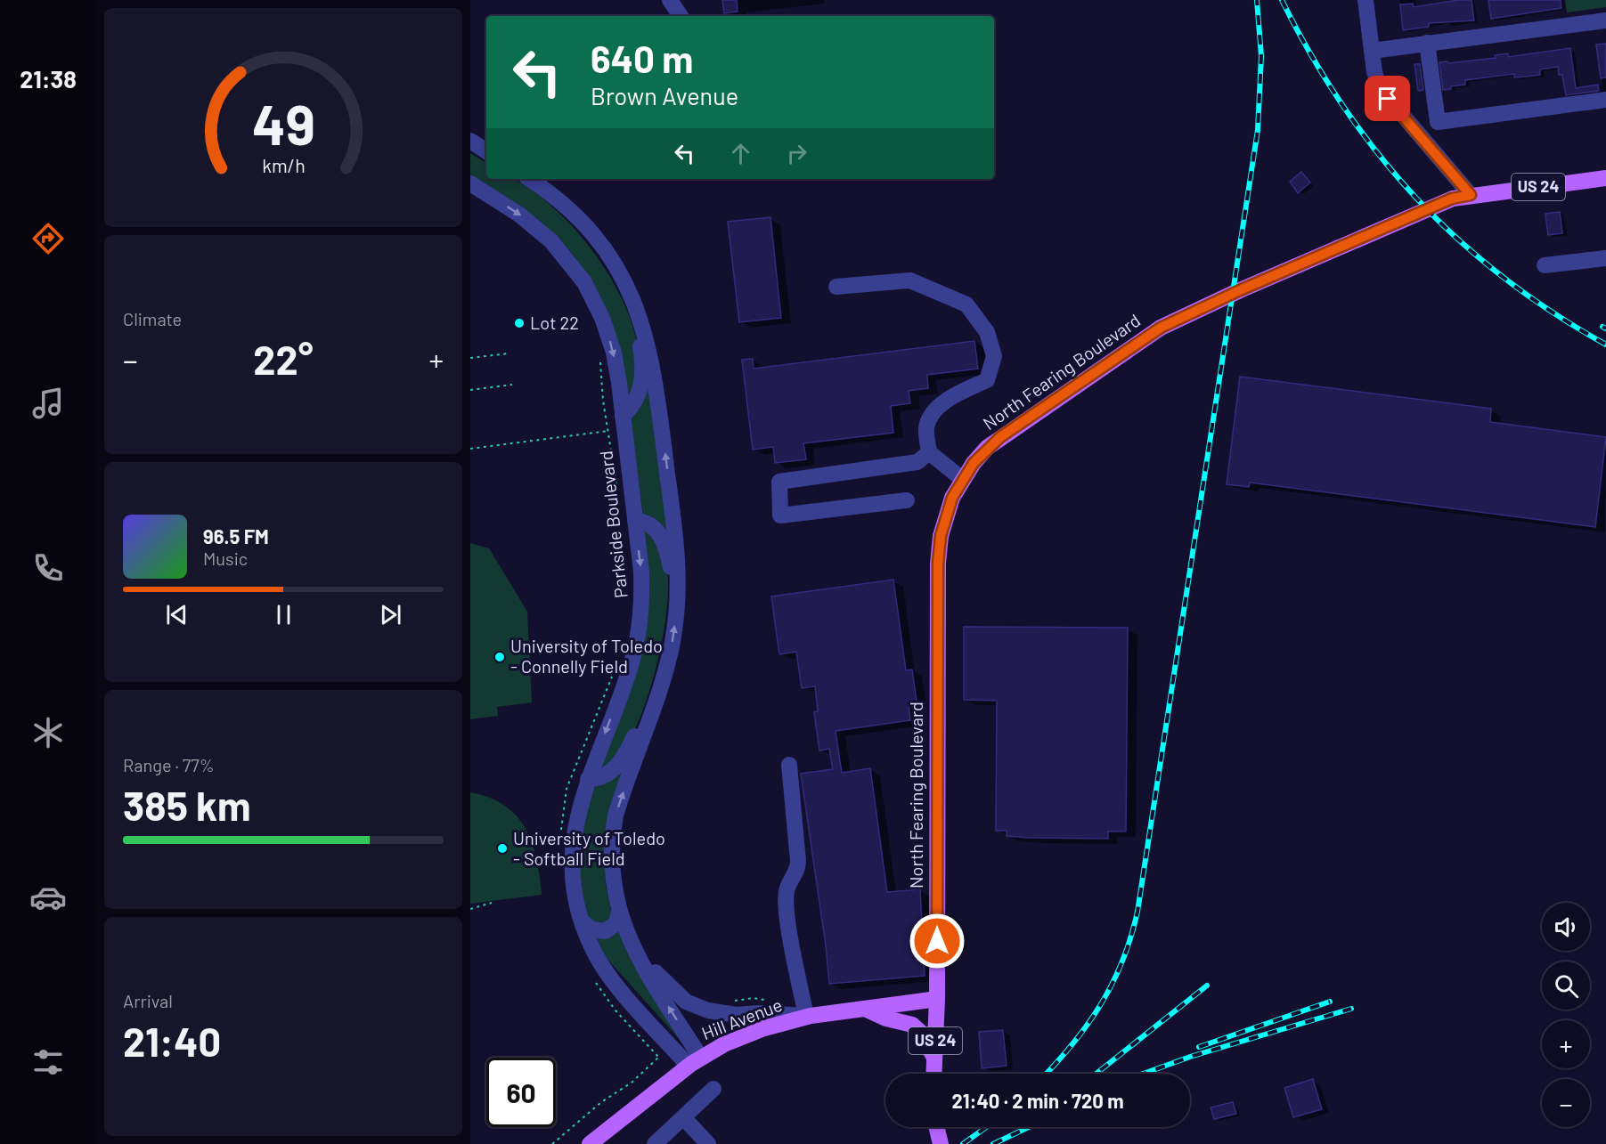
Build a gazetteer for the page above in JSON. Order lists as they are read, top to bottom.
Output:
{
  "streets": {
    "main road": ["US 24", "North Fearing Boulevard", "Hill Avenue"],
    "street": ["Parkside Boulevard"]
  },
  "crossings": [
    ["US 24", "North Fearing Boulevard"],
    ["US 24", "Hill Avenue"],
    ["North Fearing Boulevard", "Hill Avenue"],
    ["Parkside Boulevard", "Hill Avenue"]
  ],
  "places": ["Lot 22", "University of Toledo - Connelly Field", "University of Toledo - Softball Field"],
  "page": {
    "tabs": "21:38",
    "turn": ["640 m", "Brown Avenue"],
    "tile": [
      "Climate",
      ["Range · 77%", "385 km"],
      ["Arrival", "21:40"]
    ],
    "heat": ["−", "22°", "+"],
    "song": ["96.5 FM", "Music"],
    "map_buttons": ["+", "−"],
    "limit": "60",
    "trip": "21:40 · 2 min · 720 m",
    "gauge": ["49", "km/h"]
  }
}
